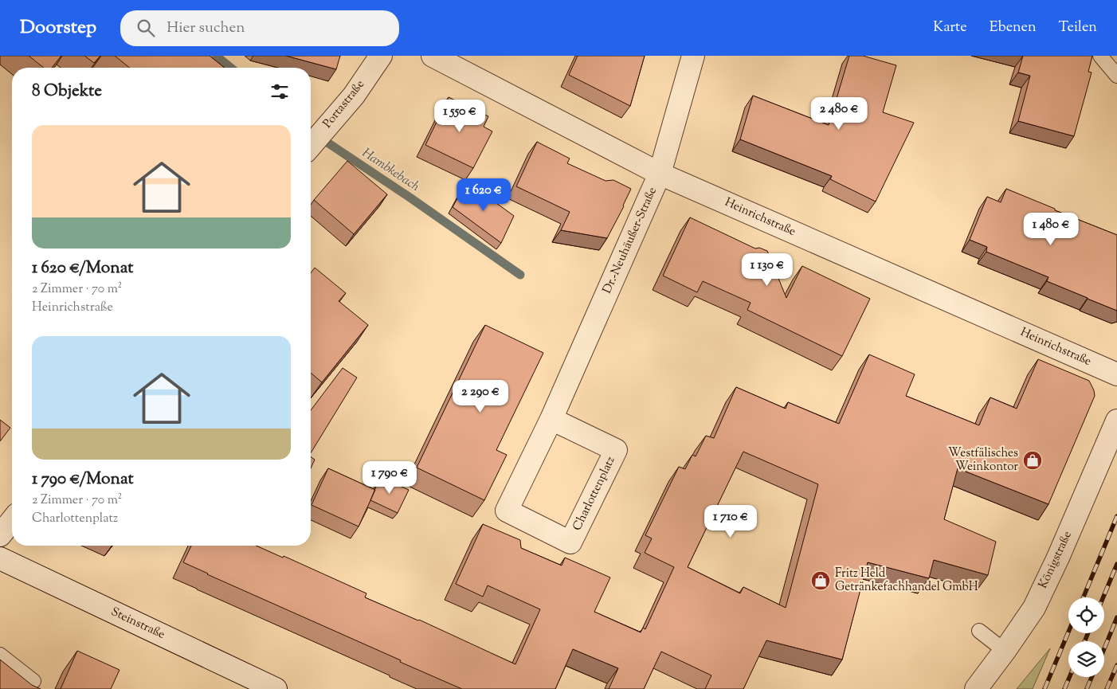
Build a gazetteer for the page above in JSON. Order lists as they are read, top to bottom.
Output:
{
  "streets": {
    "street": [
      "Portastraße",
      "Heinrichstraße",
      "Dr.-Neuhäußer-Straße",
      "Charlottenplatz",
      "Königstraße",
      "Steinstraße"
    ]
  },
  "crossings": [
    ["Heinrichstraße", "Dr.-Neuhäußer-Straße"],
    ["Dr.-Neuhäußer-Straße", "Charlottenplatz"]
  ],
  "water": ["Hambkebach"],
  "places": {
    "shop": ["Westfälisches Weinkontor", "Fritz Held Getränkefachhandel GmbH"]
  },
  "page": {
    "header": "Doorstep",
    "search": "Hier suchen",
    "nav": ["Karte", "Ebenen", "Teilen"],
    "heading": "8 Objekte",
    "price": [
      "2 480 €",
      "1 550 €",
      "1 620 €",
      "1 480 €",
      "1 130 €",
      "2 290 €",
      "1 790 €",
      "1 710 €"
    ],
    "list": [
      {
        "name": "1 620 €/Monat",
        "note": "2 Zimmer · 70 m² · Heinrichstraße"
      },
      {
        "name": "1 790 €/Monat",
        "note": "2 Zimmer · 70 m² · Charlottenplatz"
      }
    ]
  }
}
